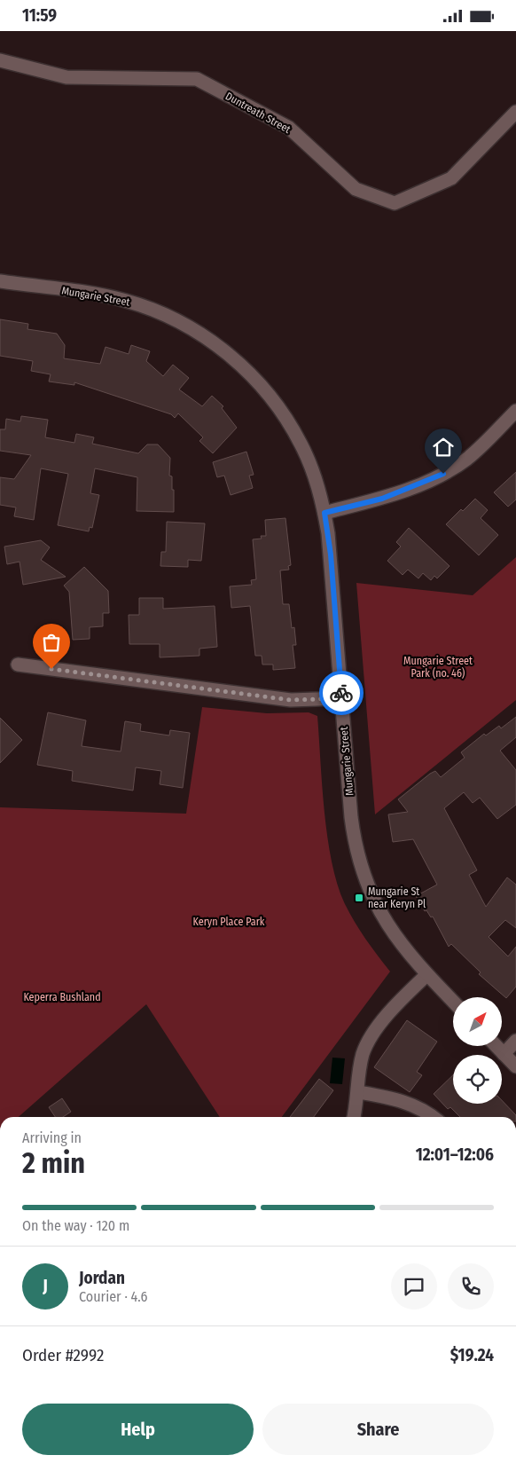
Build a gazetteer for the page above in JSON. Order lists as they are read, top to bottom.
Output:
{
  "streets": {
    "street": ["Duntreath Street", "Mungarie Street"]
  },
  "parks": ["Mungarie Street Park (no. 46)", "Keryn Place Park", "Keperra Bushland"],
  "places": {
    "transit": ["Mungarie St near Keryn Pl"]
  },
  "north": "top right",
  "page": {
    "status": "11:59",
    "heading": ["2 min", "Arriving in", "12:01–12:06"],
    "panel": [
      "Jordan",
      "Courier · 4.6",
      "Order #2992",
      "$19.24"
    ],
    "bar": "On the way · 120 m",
    "round": "J",
    "buttons": ["Help", "Share"]
  }
}
